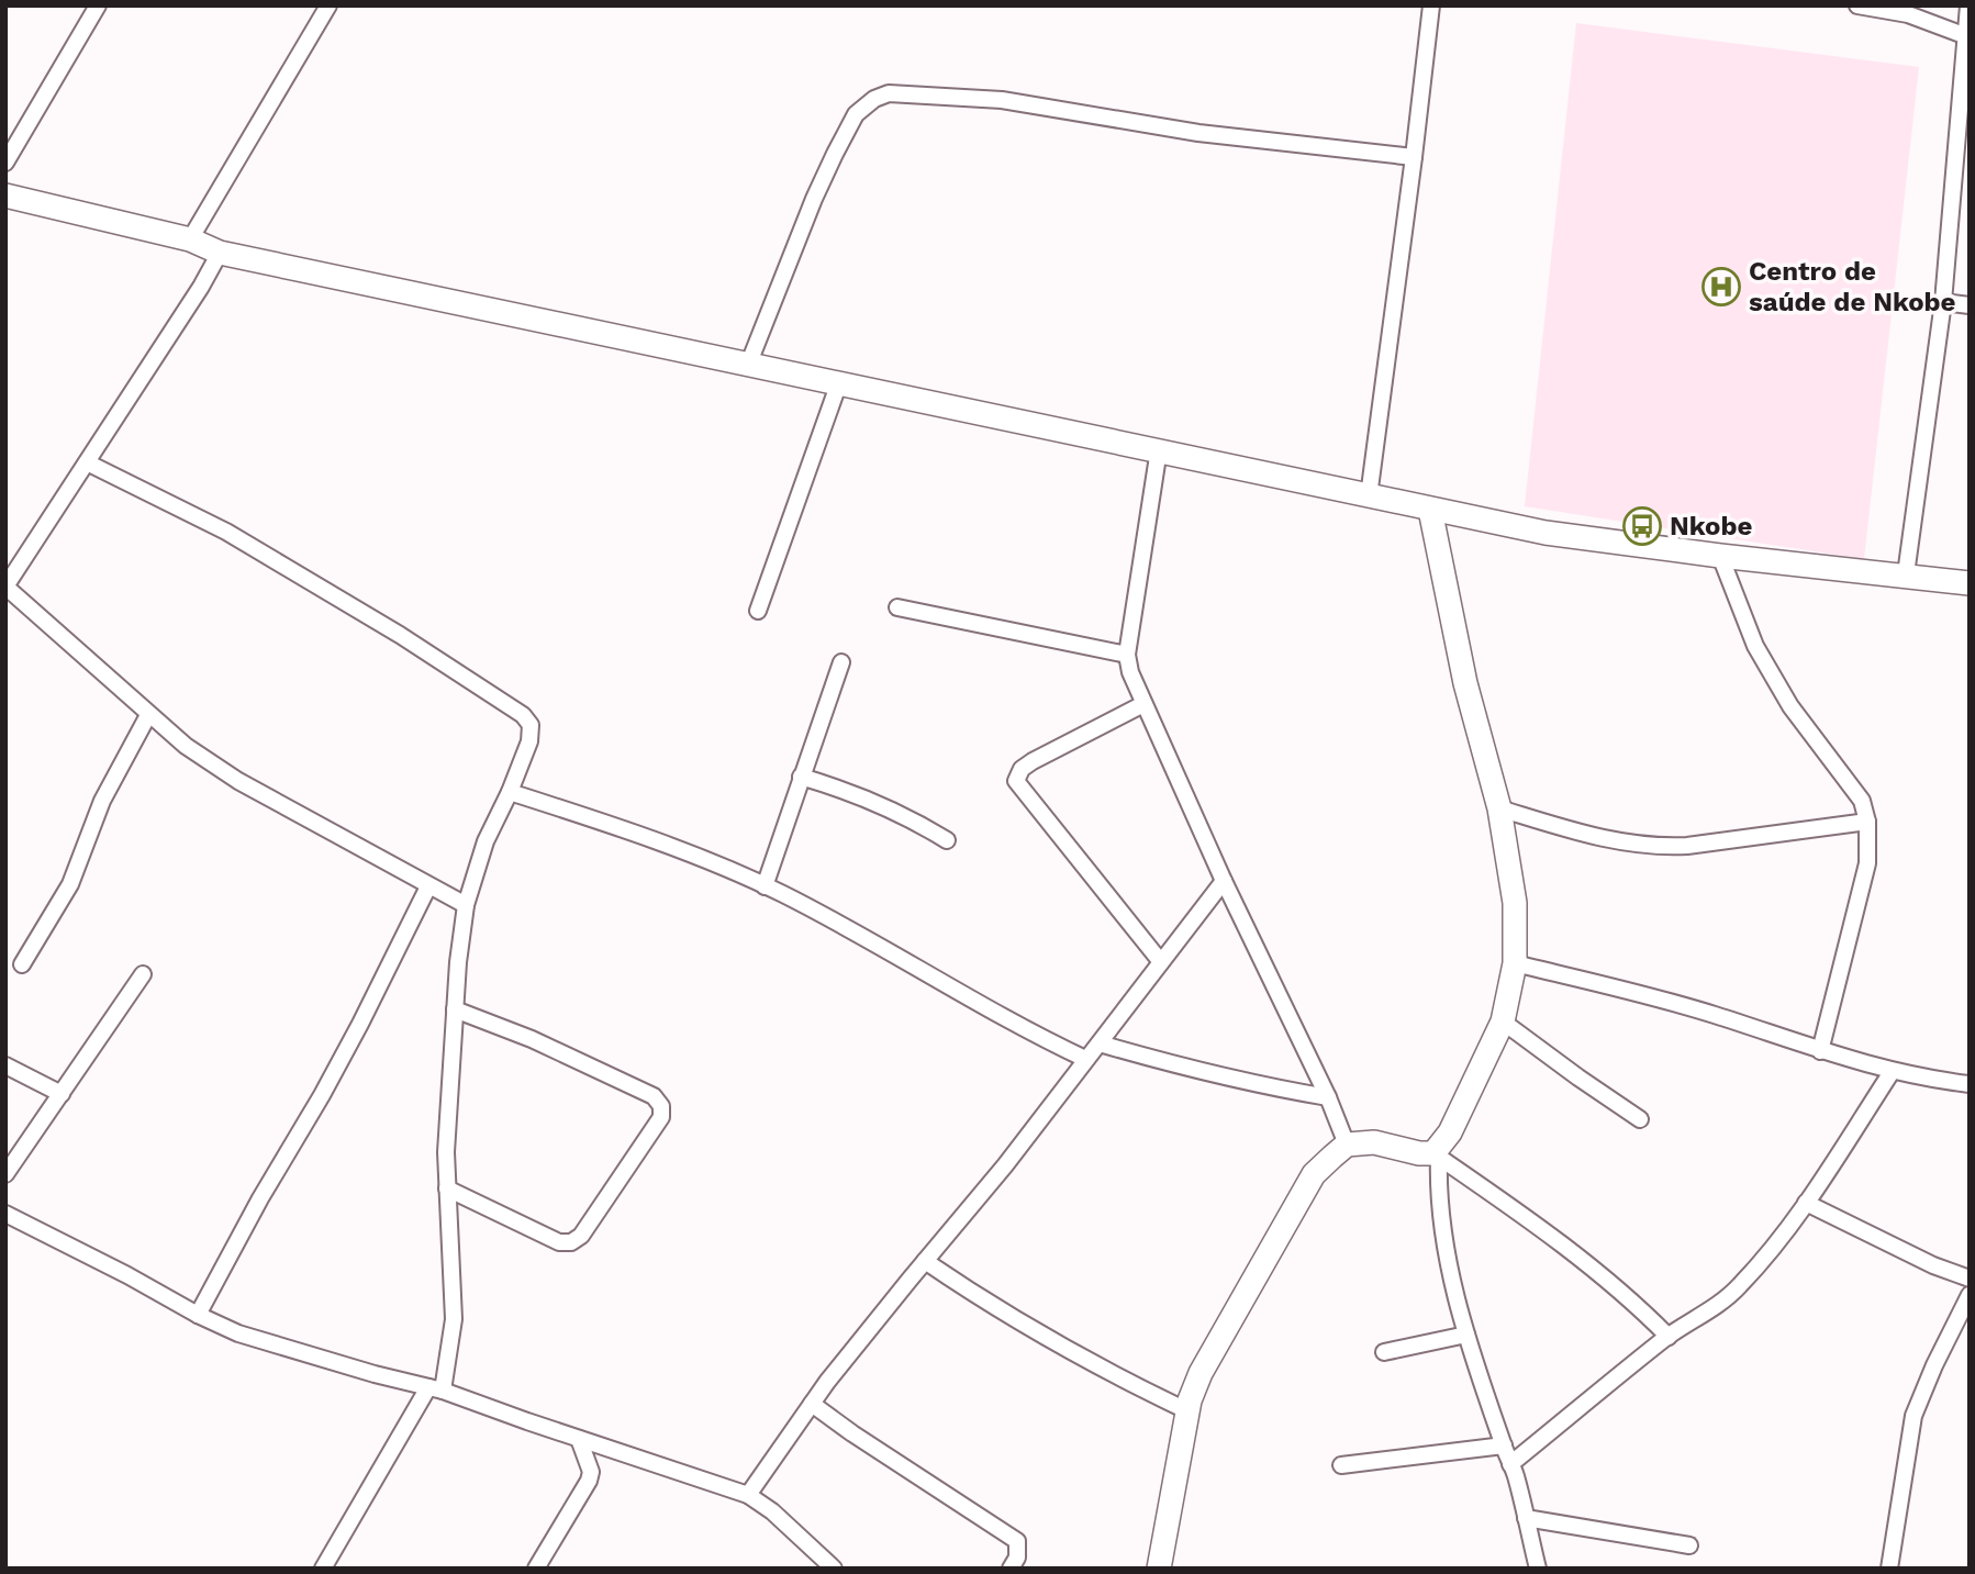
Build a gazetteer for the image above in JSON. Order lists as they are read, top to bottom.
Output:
{
  "places": {
    "hospital": ["Centro de saúde de Nkobe"],
    "bus stop": ["Nkobe"]
  }
}
